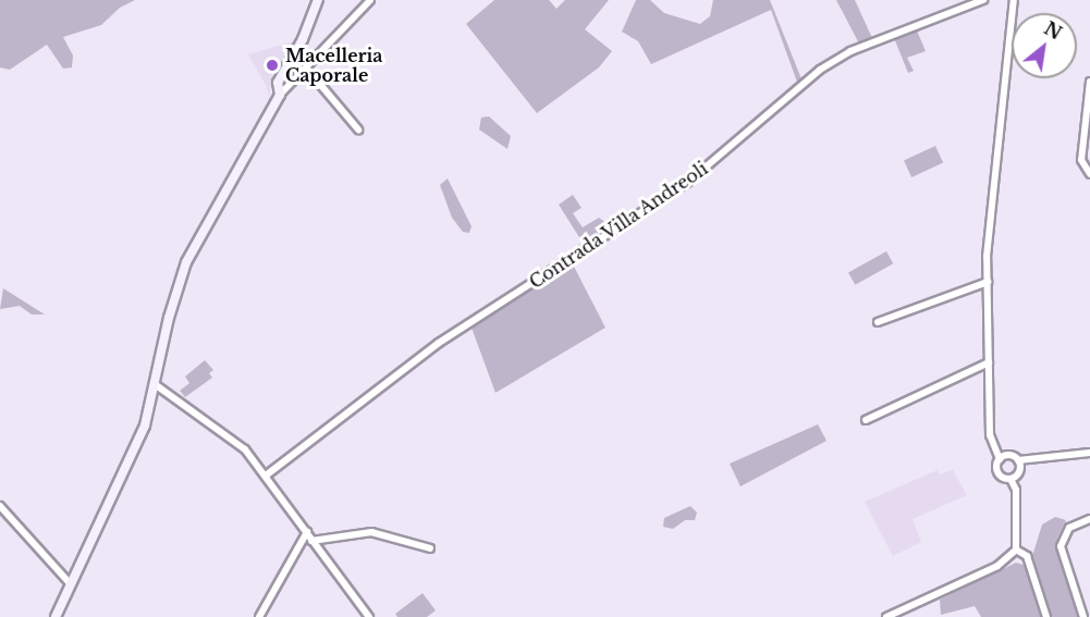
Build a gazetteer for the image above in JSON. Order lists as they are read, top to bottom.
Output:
{
  "streets": {
    "street": ["Contrada Villa Andreoli"]
  },
  "places": ["Macelleria Caporale"],
  "north": "top right"
}
